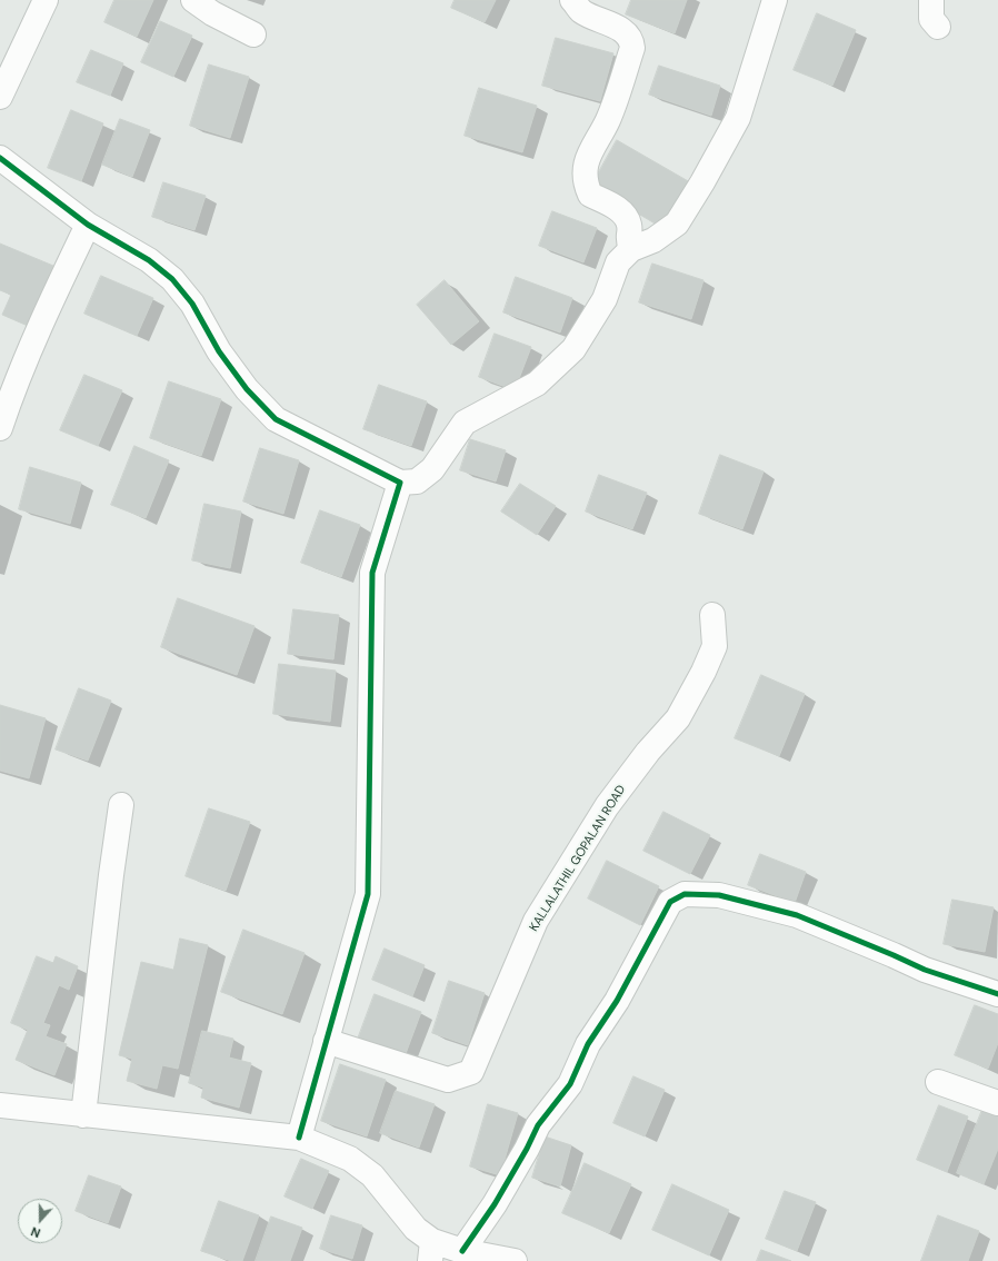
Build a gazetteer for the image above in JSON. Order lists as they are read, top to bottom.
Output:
{
  "streets": {
    "street": ["KALLALATHIL GOPALAN ROAD"]
  },
  "north": "bottom"
}
